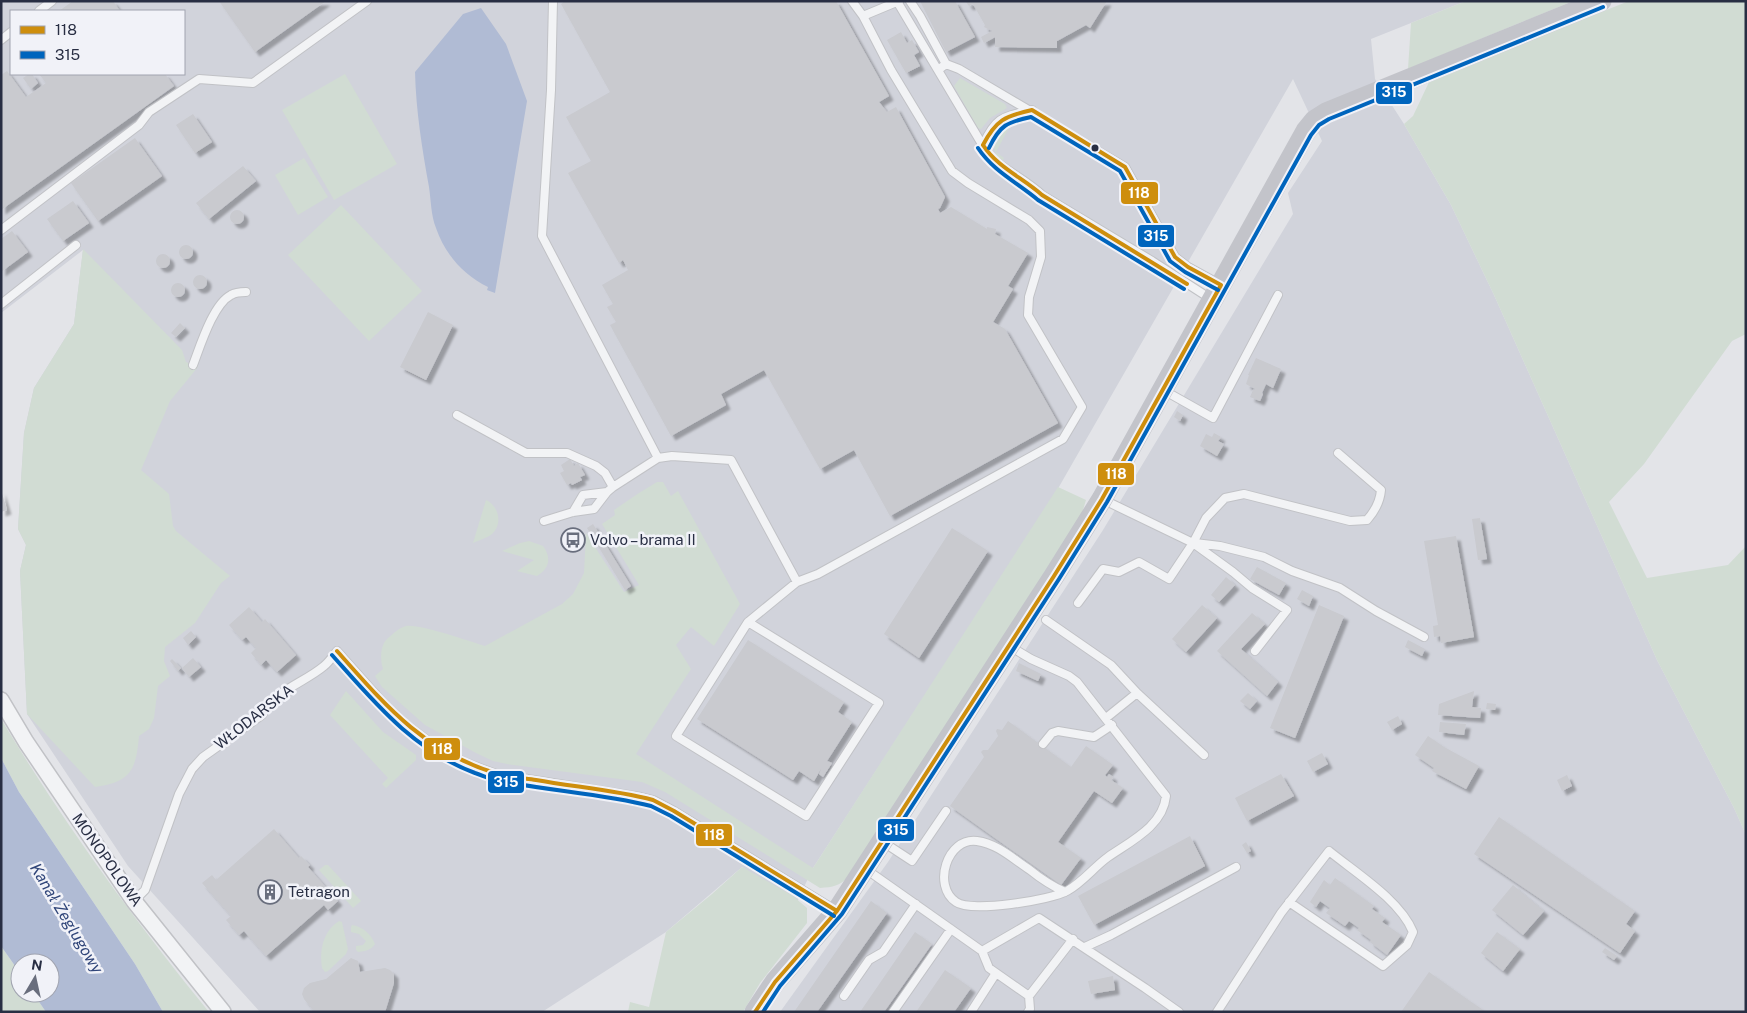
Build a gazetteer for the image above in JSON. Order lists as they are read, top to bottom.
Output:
{
  "streets": {
    "street": ["MONOPOLOWA"],
    "lane": ["WŁODARSKA"]
  },
  "crossings": [
    ["WŁODARSKA", "MONOPOLOWA"]
  ],
  "water": ["Kanał Żeglugowy"],
  "places": {
    "bus stop": ["Volvo – brama II"],
    "building": ["Tetragon"]
  },
  "lines": ["transit line 315", "transit line 118"],
  "legend": ["118", "315"],
  "north": "top"
}
